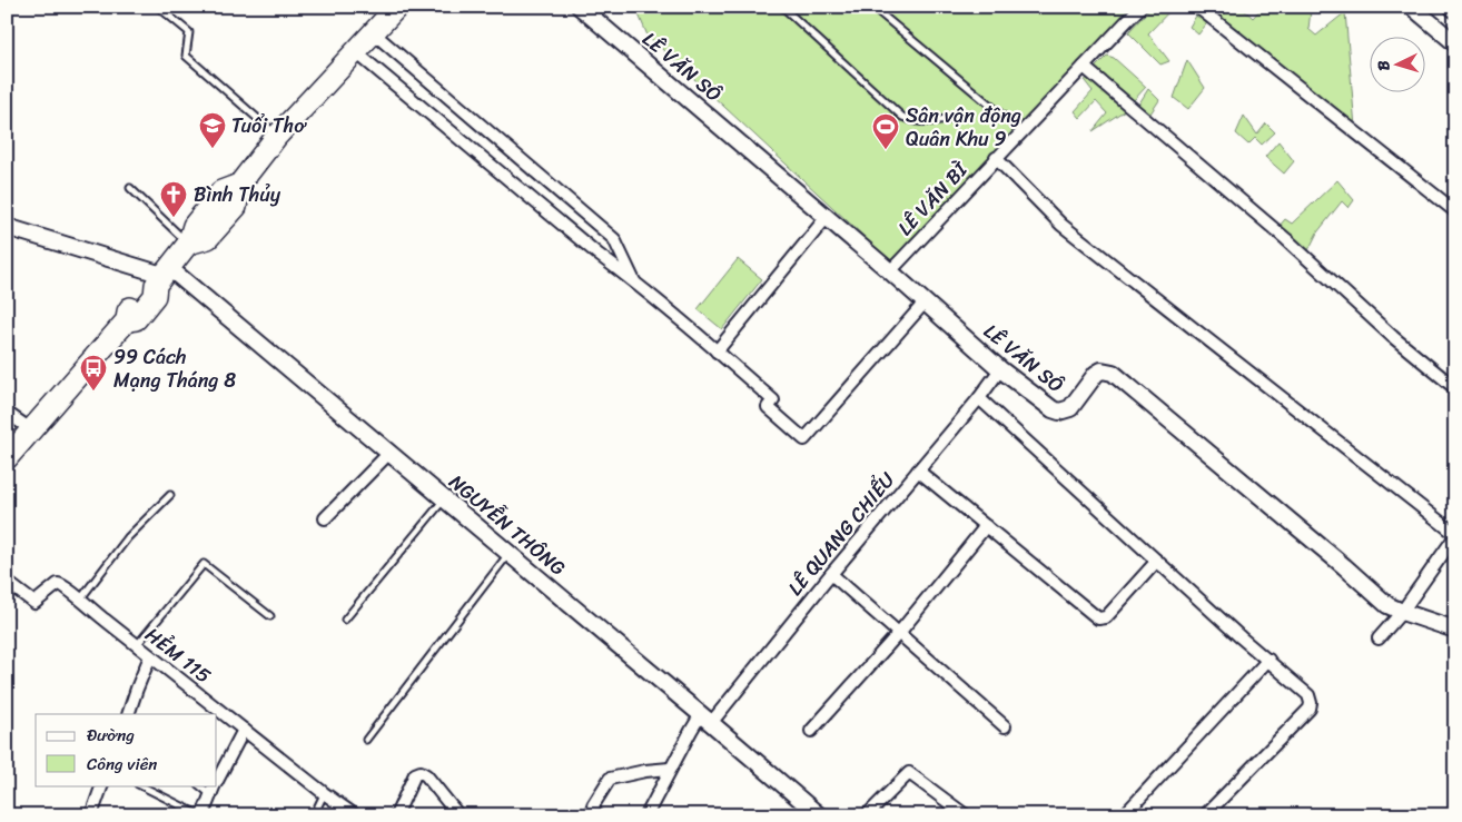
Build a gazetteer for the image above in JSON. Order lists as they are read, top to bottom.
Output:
{
  "streets": {
    "street": [
      "LÊ VĂN SÔ",
      "LÊ VĂN BÌ",
      "NGUYỄN THÔNG",
      "LÊ QUANG CHIỂU",
      "HẺM 115"
    ]
  },
  "crossings": [
    ["LÊ VĂN SÔ", "LÊ VĂN BÌ"],
    ["LÊ VĂN SÔ", "LÊ QUANG CHIỂU"],
    ["NGUYỄN THÔNG", "LÊ QUANG CHIỂU"]
  ],
  "places": {
    "school or university": ["Tuổi Thơ"],
    "sports": ["Sân vận động Quân Khu 9"],
    "church": ["Bình Thủy"],
    "bus stop": ["99 Cách Mạng Tháng 8"]
  },
  "legend": ["Đường", "Công viên"],
  "north": "left"
}
